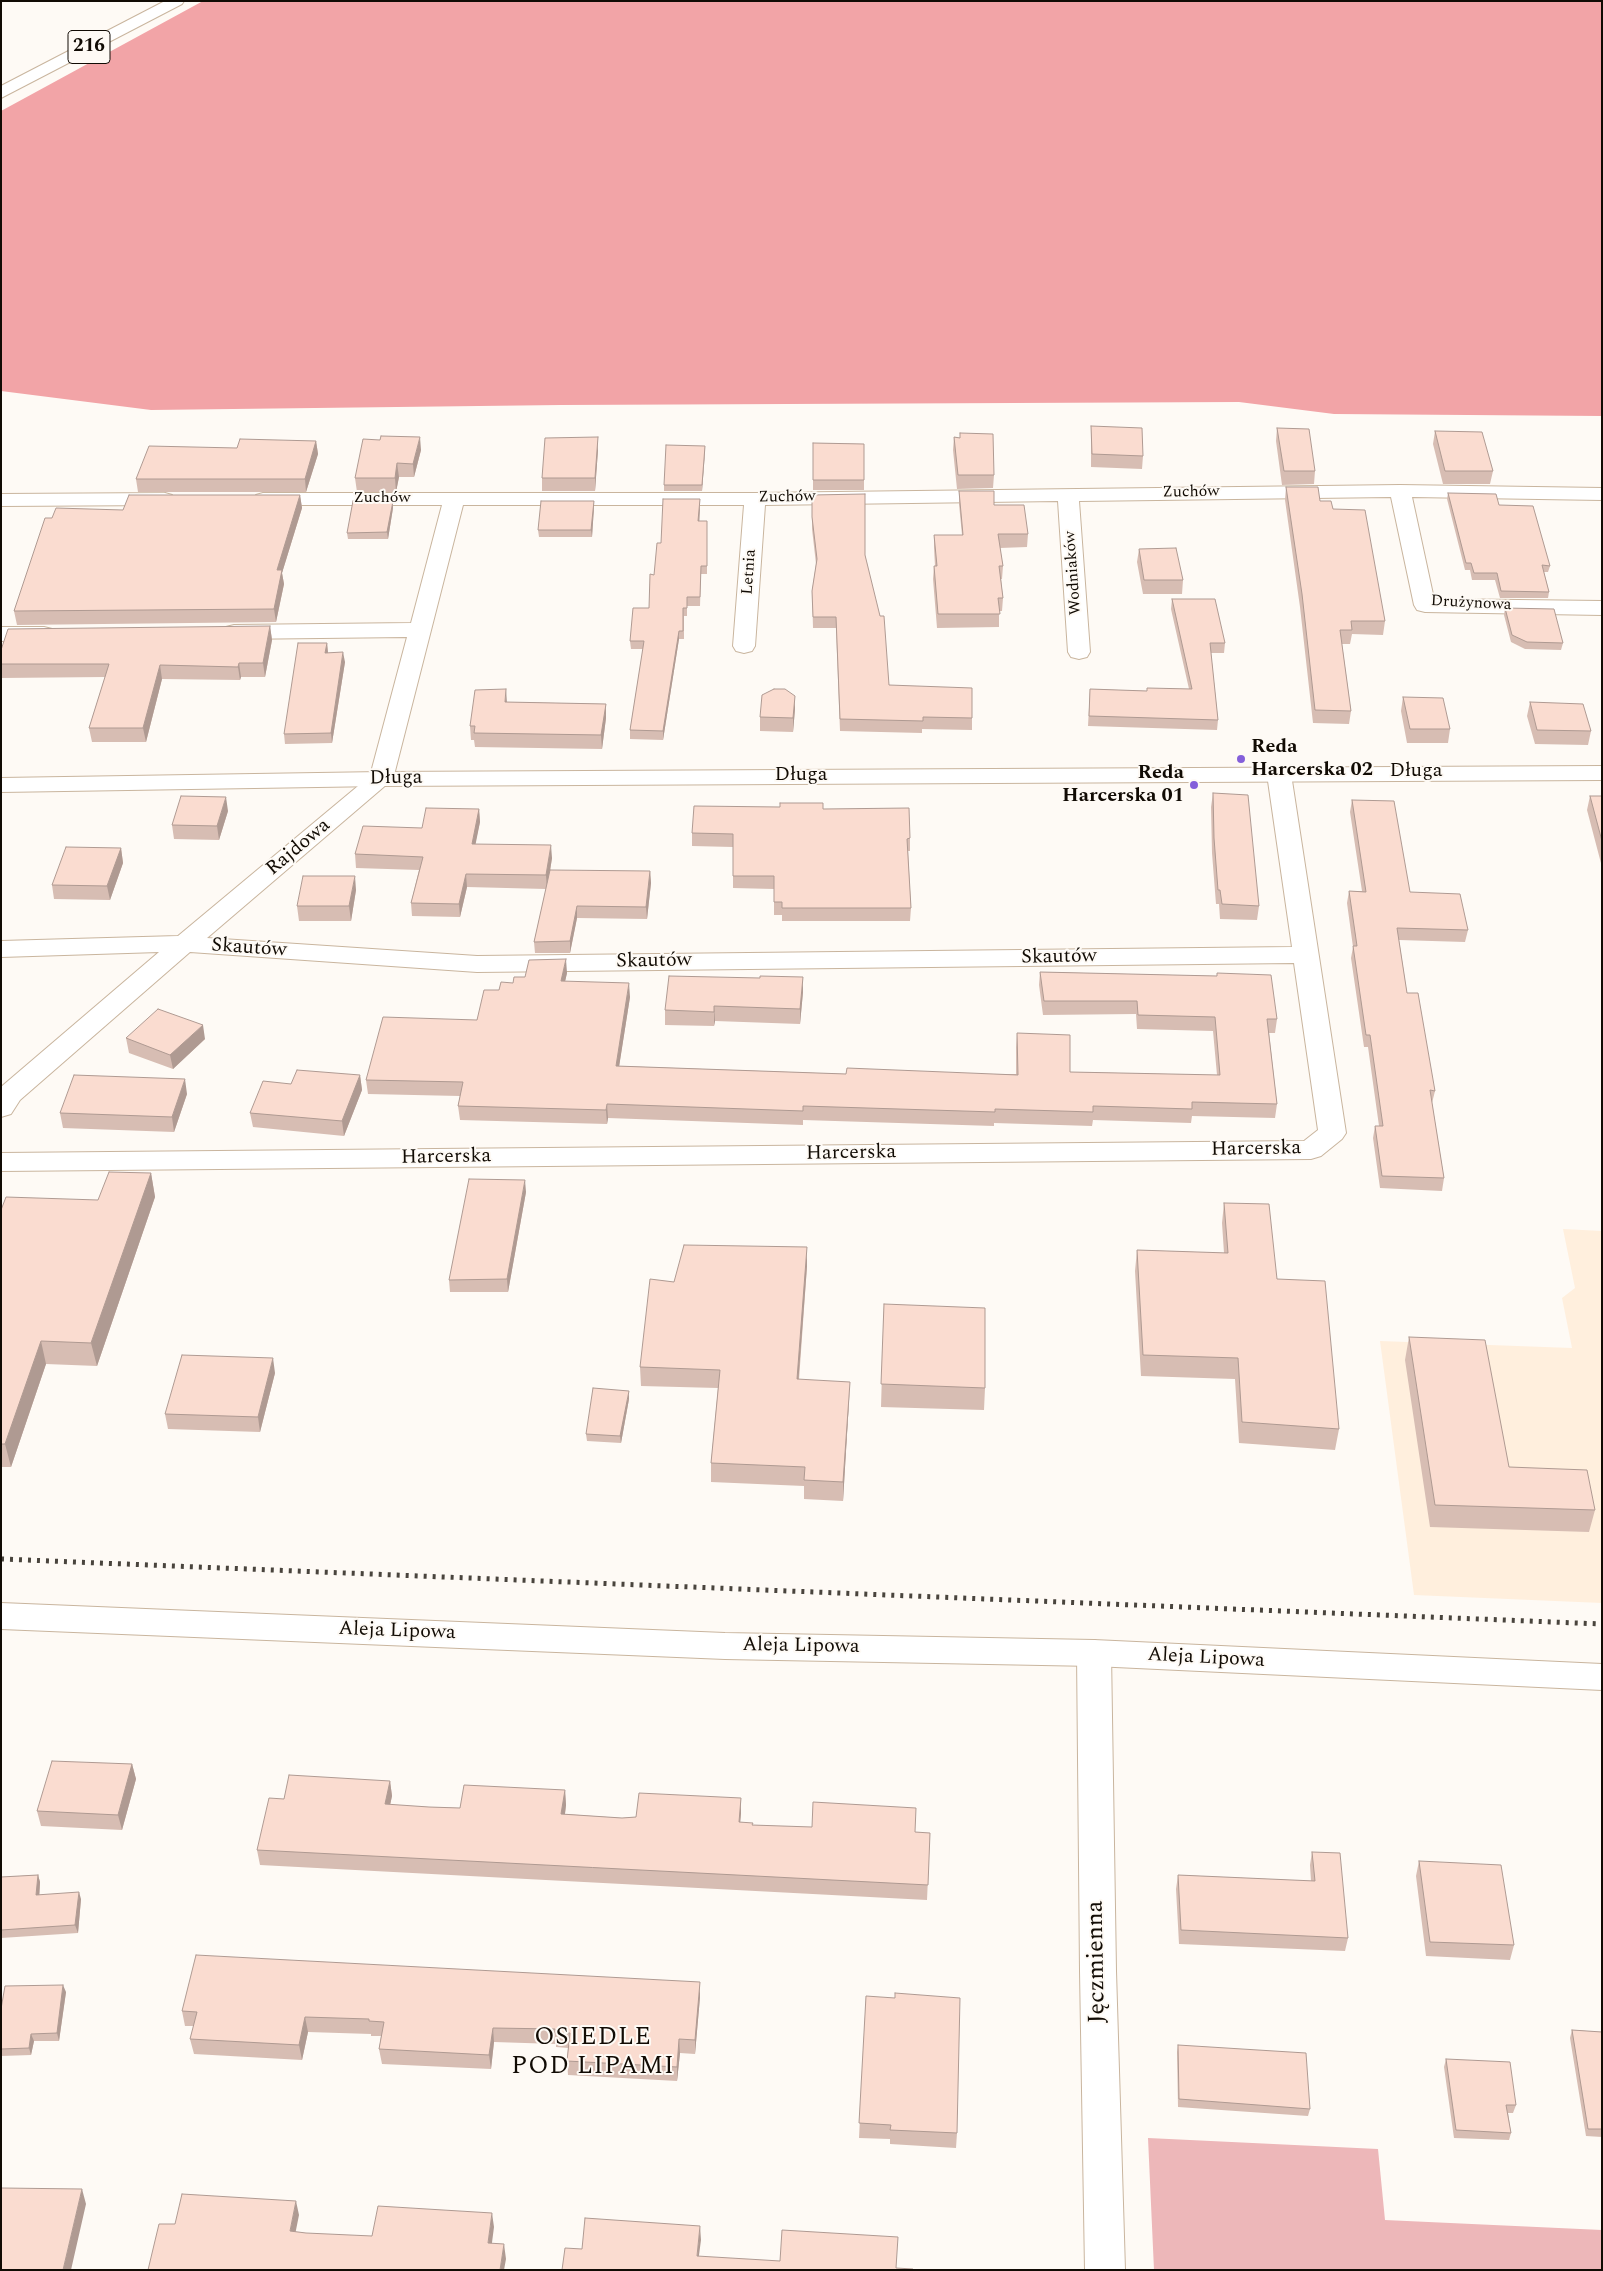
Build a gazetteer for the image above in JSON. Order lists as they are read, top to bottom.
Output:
{
  "streets": {
    "street": [
      "216",
      "Zuchów",
      "Letnia",
      "Wodniaków",
      "Drużynowa",
      "Długa",
      "Rajdowa",
      "Skautów",
      "Harcerska",
      "Aleja Lipowa",
      "Jęczmienna"
    ]
  },
  "crossings": [
    ["Zuchów", "Letnia"],
    ["Zuchów", "Wodniaków"],
    ["Zuchów", "Drużynowa"],
    ["Długa", "Rajdowa"],
    ["Długa", "Harcerska"],
    ["Rajdowa", "Skautów"],
    ["Skautów", "Harcerska"],
    ["Aleja Lipowa", "Jęczmienna"]
  ],
  "districts": ["OSIEDLE POD LIPAMI"],
  "places": ["Reda Harcerska 02", "Reda Harcerska 01"]
}
